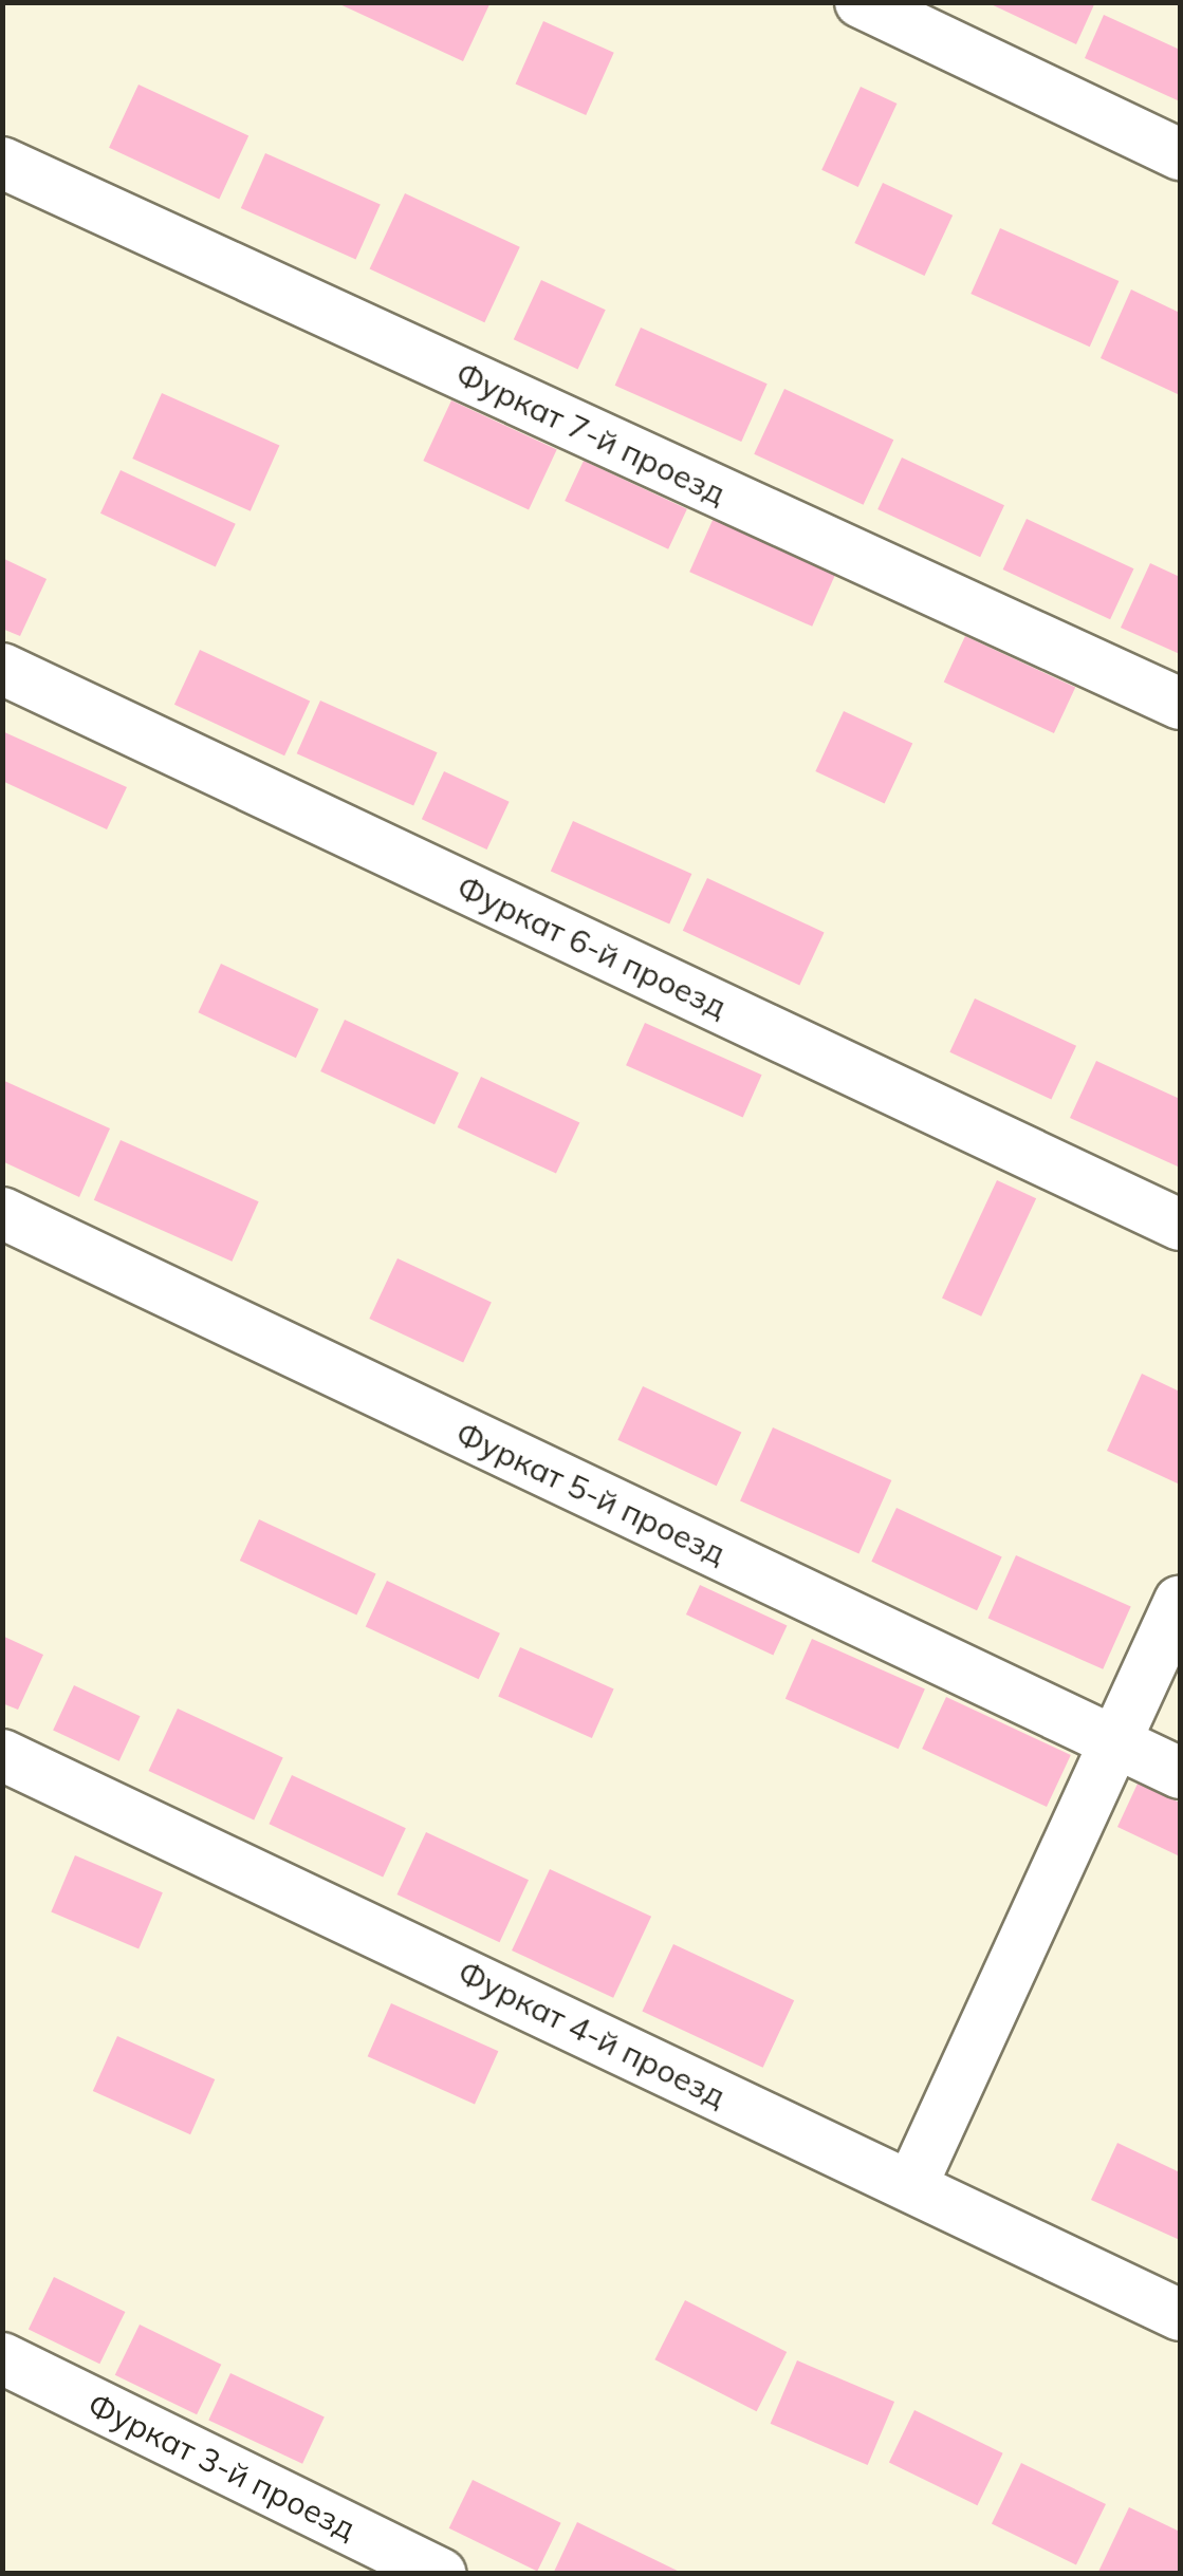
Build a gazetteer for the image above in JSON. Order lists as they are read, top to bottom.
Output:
{
  "streets": {
    "street": [
      "Фуркат 7-й проезд",
      "Фуркат 6-й проезд",
      "Фуркат 5-й проезд",
      "Фуркат 4-й проезд",
      "Фуркат 3-й проезд"
    ]
  }
}
